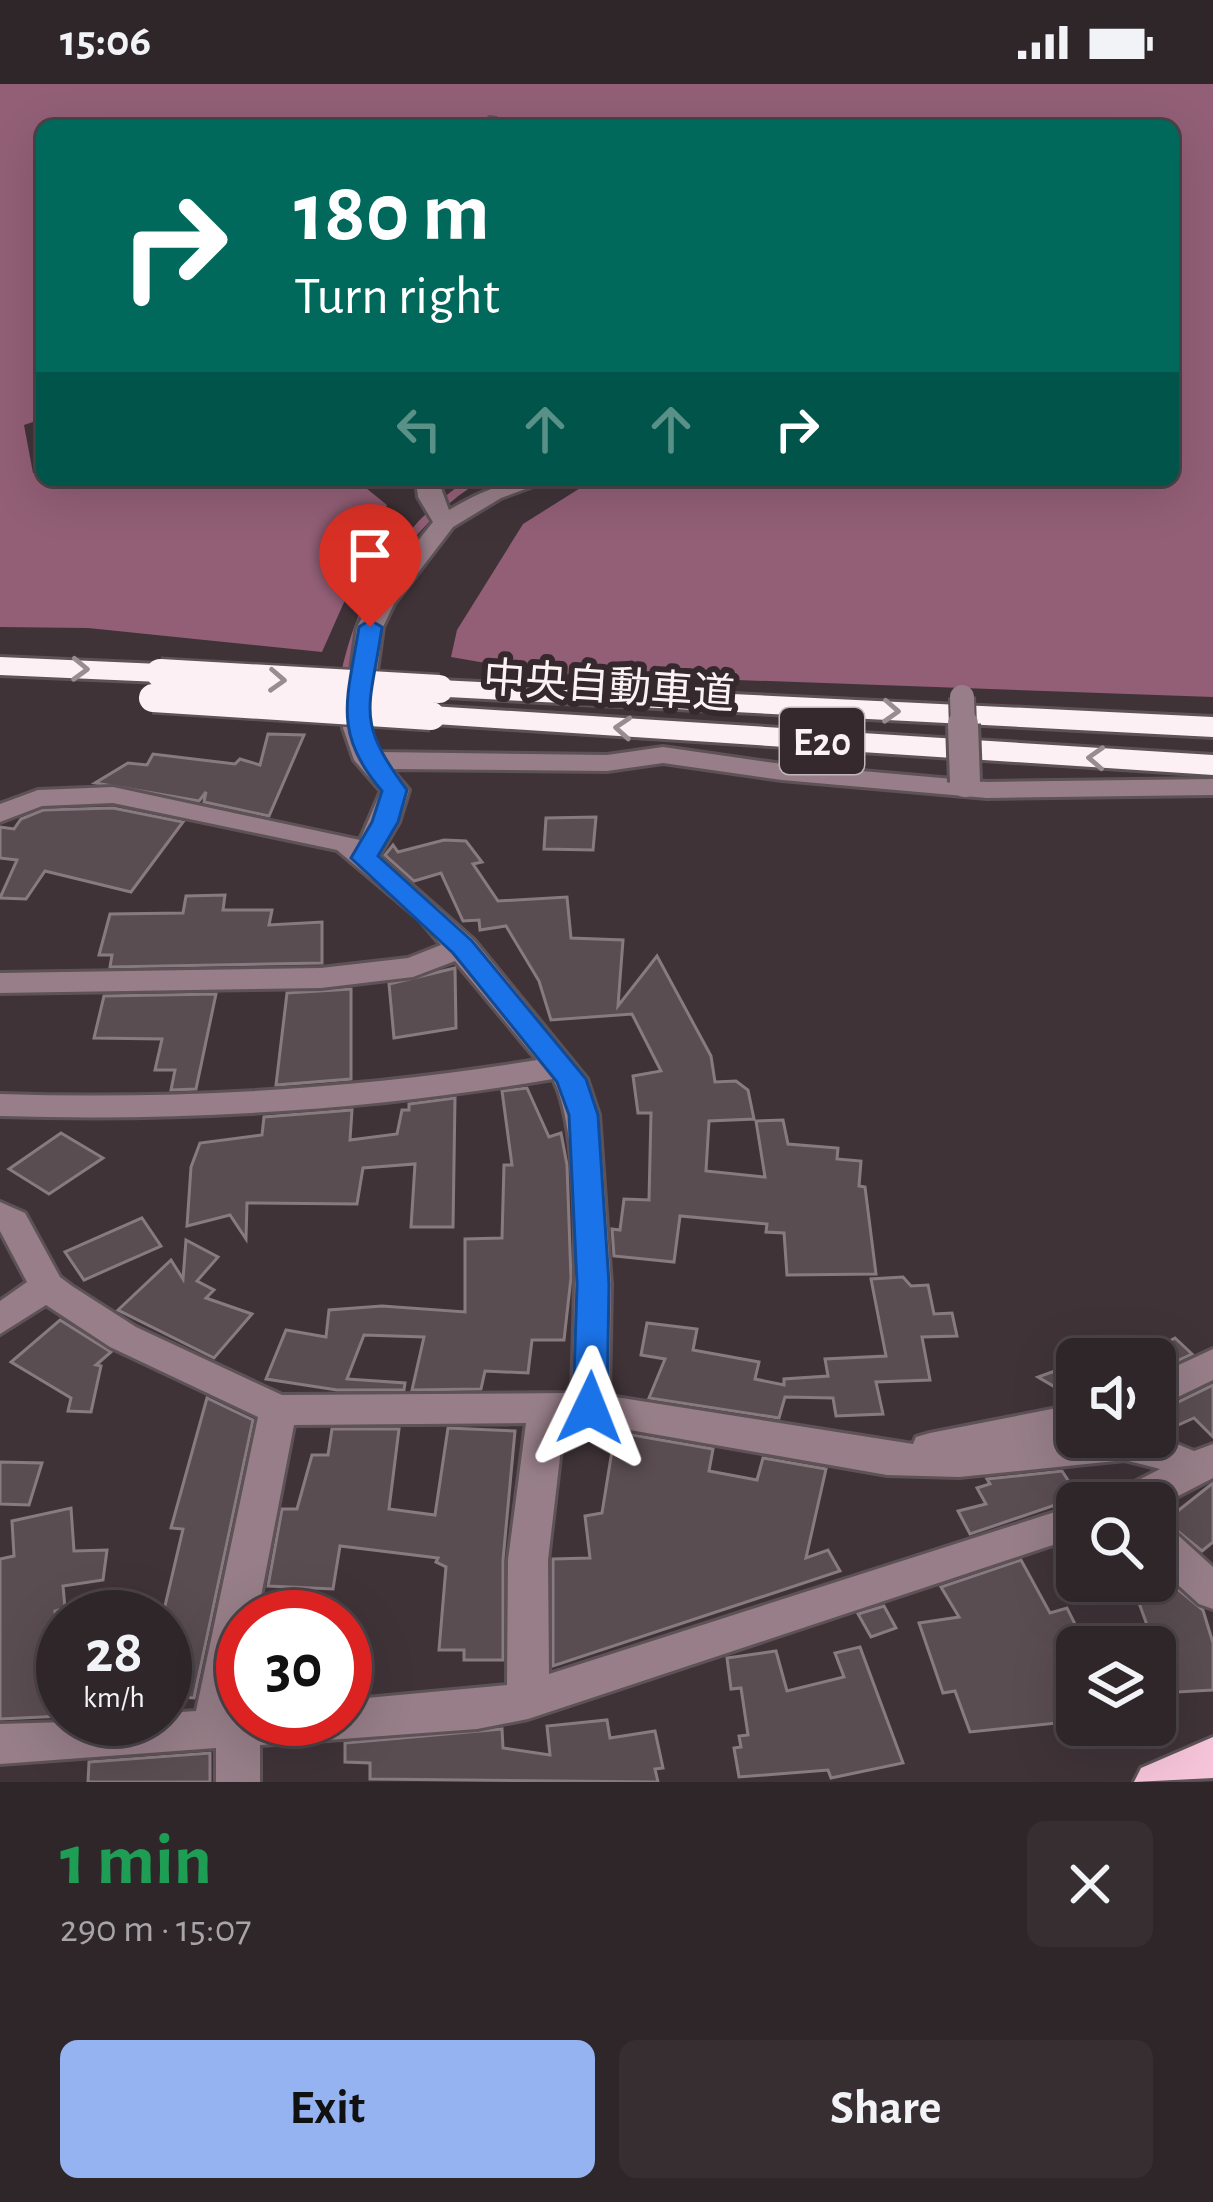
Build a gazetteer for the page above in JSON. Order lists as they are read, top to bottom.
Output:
{
  "streets": {
    "highway": ["中央自動車道", "E20"]
  },
  "page": {
    "status": "15:06",
    "turn": ["180 m", "Turn right"],
    "speed": "28 km/h",
    "limit": "30",
    "heading": ["1 min", "290 m · 15:07"],
    "buttons": ["Exit", "Share"]
  }
}
